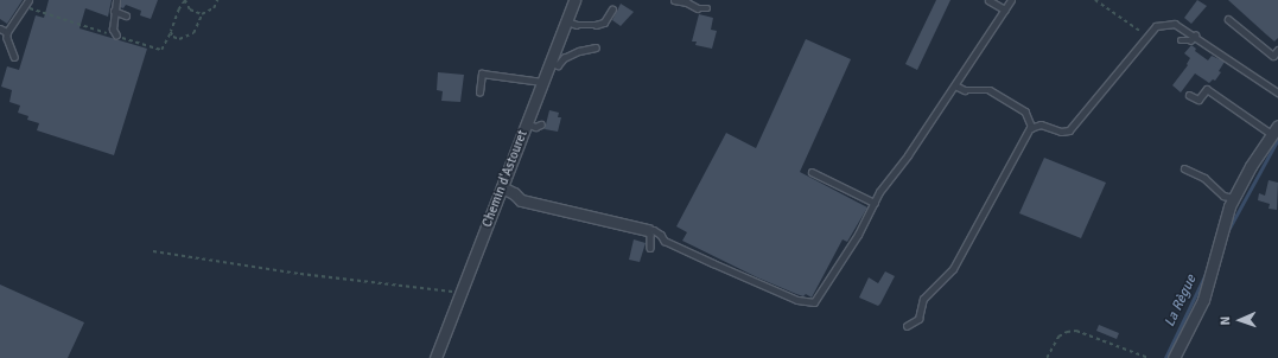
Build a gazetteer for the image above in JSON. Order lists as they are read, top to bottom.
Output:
{
  "streets": {
    "street": ["Chemin d'Astouret"]
  },
  "water": ["La Règue"],
  "north": "left"
}
